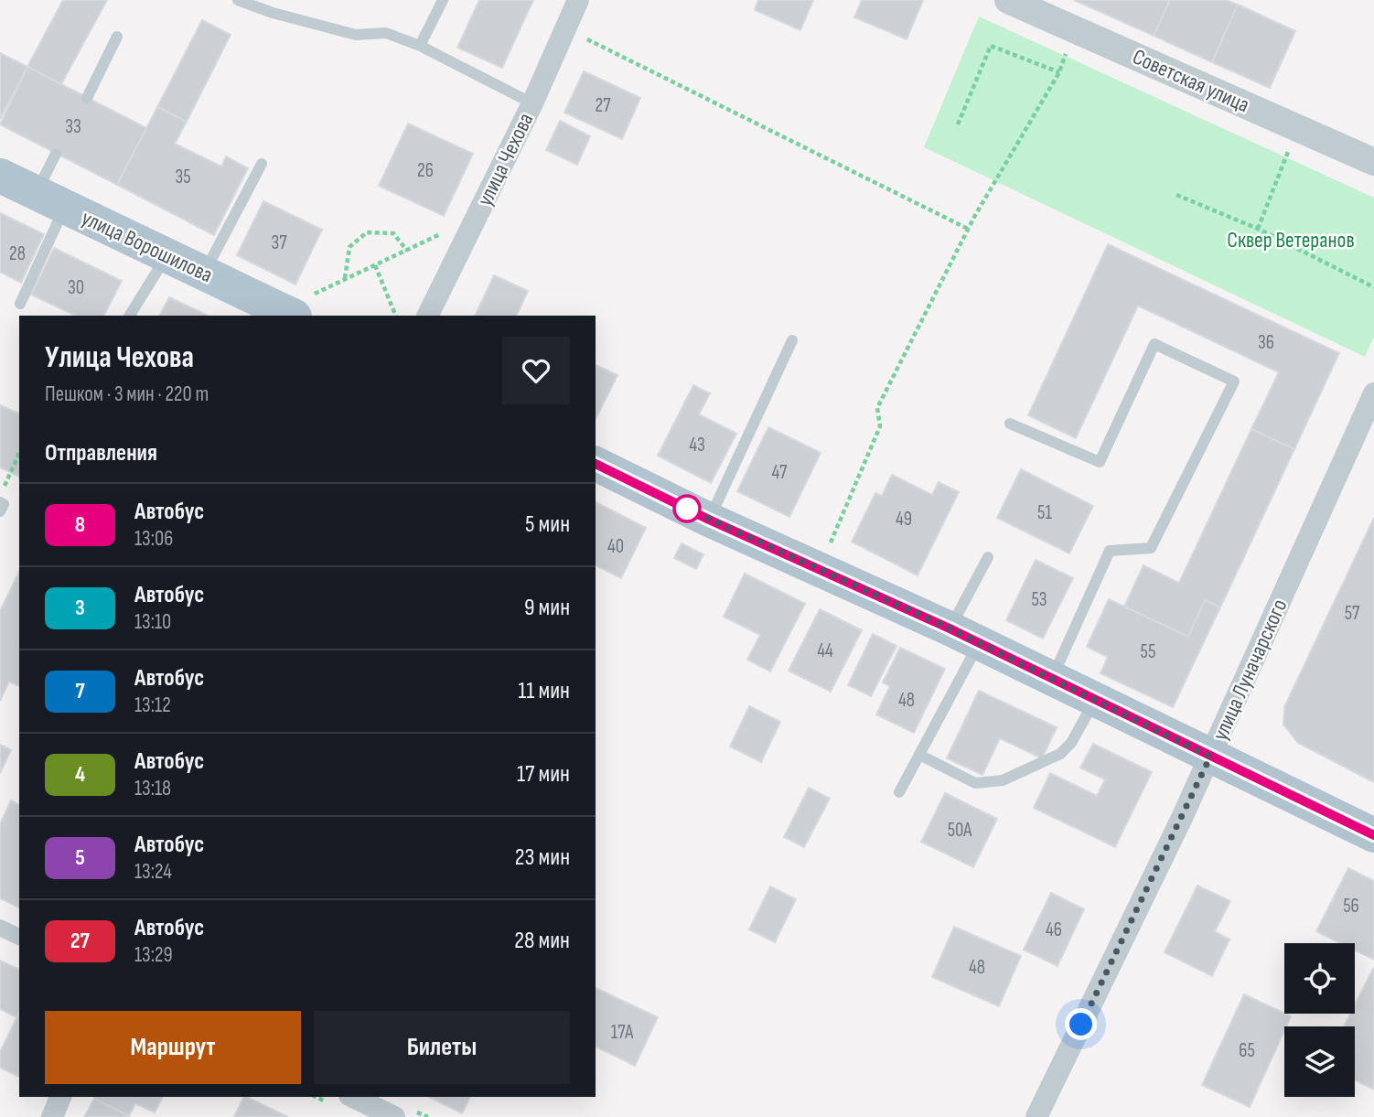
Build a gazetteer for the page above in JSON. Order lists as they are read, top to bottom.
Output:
{
  "streets": {
    "main road": ["улица Ворошилова"],
    "street": ["Советская улица", "улица Чехова", "улица Луначарского"]
  },
  "parks": ["Сквер Ветеранов"],
  "lines": ["bus line 8"],
  "house_numbers": [
    "27",
    "33",
    "26",
    "35",
    "37",
    "28",
    "30",
    "36",
    "43",
    "47",
    "51",
    "49",
    "40",
    "53",
    "57",
    "44",
    "55",
    "48",
    "50А",
    "56",
    "46",
    "48",
    "17А",
    "65"
  ],
  "page": {
    "heading": [
      ["Улица Чехова", "Пешком · 3 мин · 220 m"],
      "Отправления"
    ],
    "list": [
      {
        "mark": "8",
        "name": "Автобус",
        "note": "13:06",
        "value": "5 мин"
      },
      {
        "mark": "3",
        "name": "Автобус",
        "note": "13:10",
        "value": "9 мин"
      },
      {
        "mark": "7",
        "name": "Автобус",
        "note": "13:12",
        "value": "11 мин"
      },
      {
        "mark": "4",
        "name": "Автобус",
        "note": "13:18",
        "value": "17 мин"
      },
      {
        "mark": "5",
        "name": "Автобус",
        "note": "13:24",
        "value": "23 мин"
      },
      {
        "mark": "27",
        "name": "Автобус",
        "note": "13:29",
        "value": "28 мин"
      }
    ],
    "buttons": ["Маршрут", "Билеты"]
  }
}
